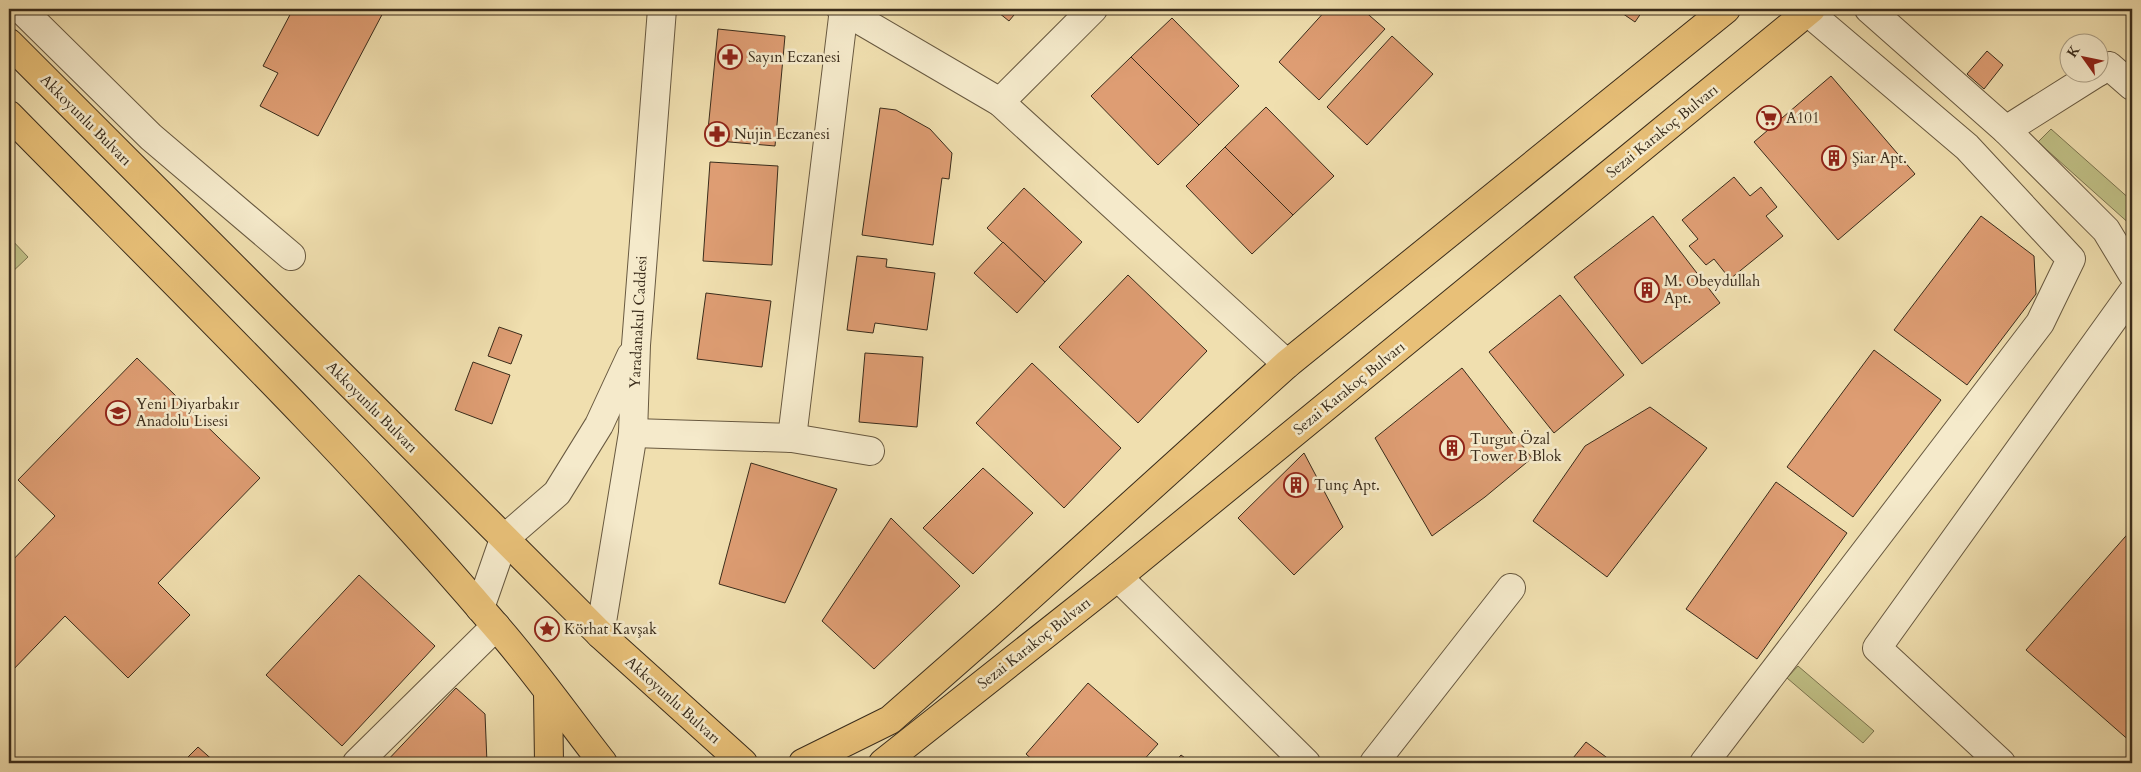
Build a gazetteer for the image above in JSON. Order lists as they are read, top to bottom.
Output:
{
  "streets": {
    "main road": ["Akkoyunlu Bulvarı", "Sezai Karakoç Bulvarı"],
    "street": ["Yaradanakul Caddesi"]
  },
  "crossings": [
    ["Akkoyunlu Bulvarı", "Yaradanakul Caddesi"]
  ],
  "places": {
    "pharmacy": ["Sayın Eczanesi", "Nujin Eczanesi"],
    "supermarket": ["A101"],
    "building": [
      "Şiar Apt.",
      "M. Obeydullah Apt.",
      "Turgut Özal Tower B Blok",
      "Tunç Apt."
    ],
    "school or university": ["Yeni Diyarbakır Anadolu Lisesi"],
    "place": ["Körhat Kavşak"]
  },
  "north": "top left"
}
